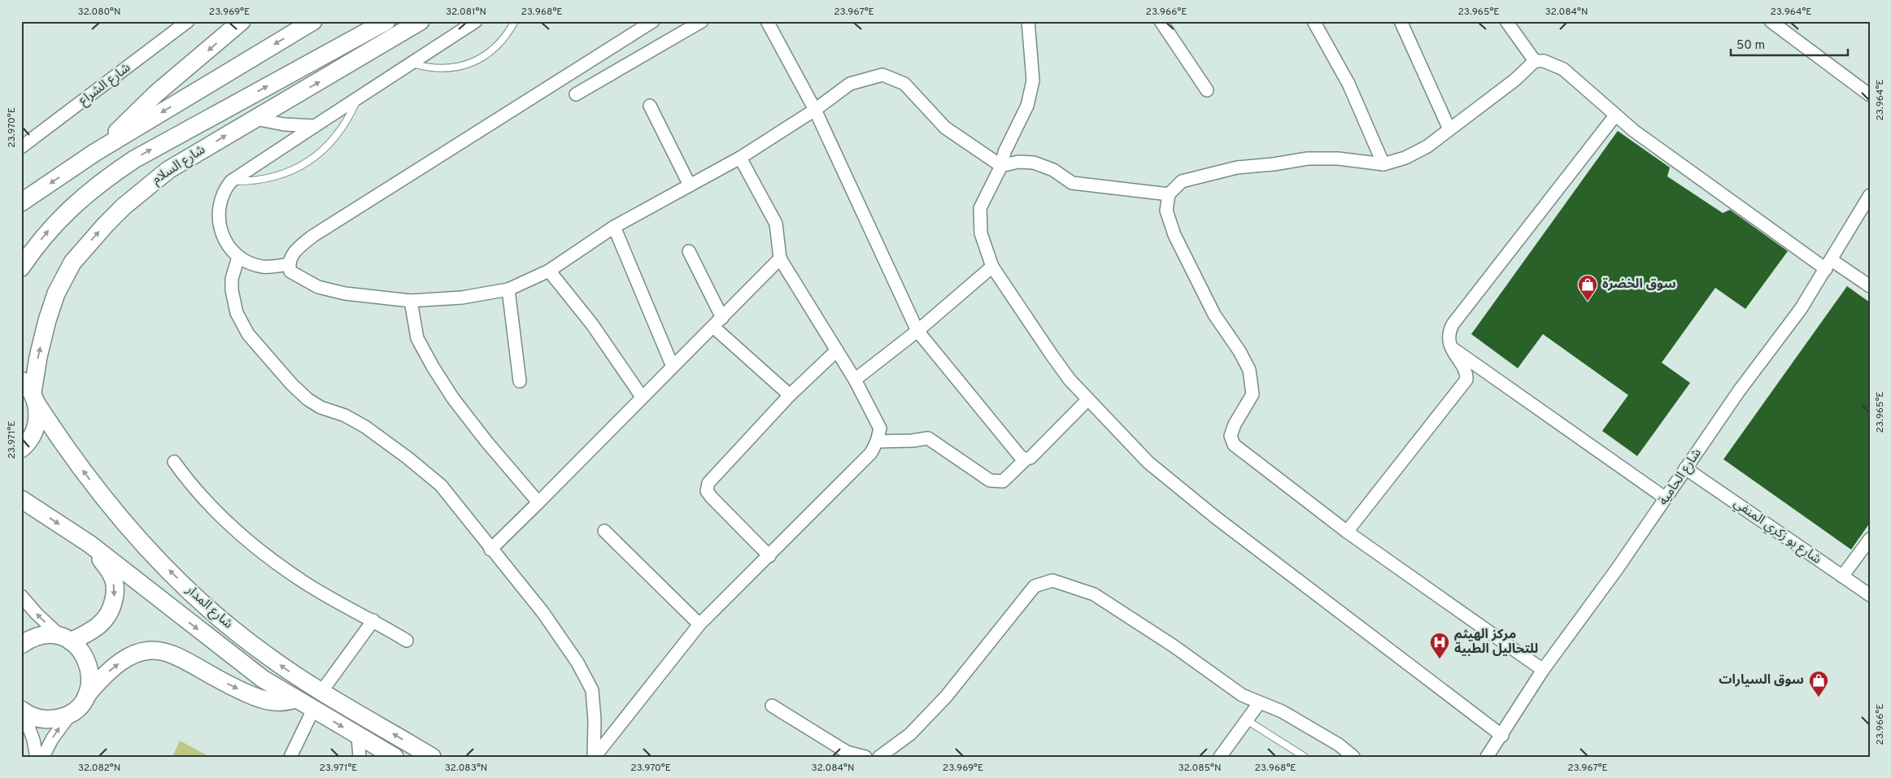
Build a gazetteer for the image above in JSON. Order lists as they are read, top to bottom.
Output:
{
  "streets": {
    "street": [
      "شارع الشراع",
      "شارع السلام",
      "شارع الحامية",
      "شارع بو زكري المنفي",
      "شارع المدار"
    ]
  },
  "crossings": [
    ["شارع السلام", "شارع المدار"],
    ["شارع الحامية", "شارع بو زكري المنفي"]
  ],
  "places": {
    "shop": ["سوق الخضرة", "سوق السيارات"],
    "hospital": ["مركز الهيثم للتحاليل الطبية"]
  },
  "scale_bar": "50 m",
  "coordinates": [
    "32.080°N",
    "23.969°E",
    "32.081°N",
    "23.968°E",
    "23.967°E",
    "23.966°E",
    "23.965°E",
    "32.084°N",
    "23.964°E",
    "23.970°E",
    "23.971°E",
    "32.082°N",
    "32.083°N",
    "32.085°N"
  ]
}
